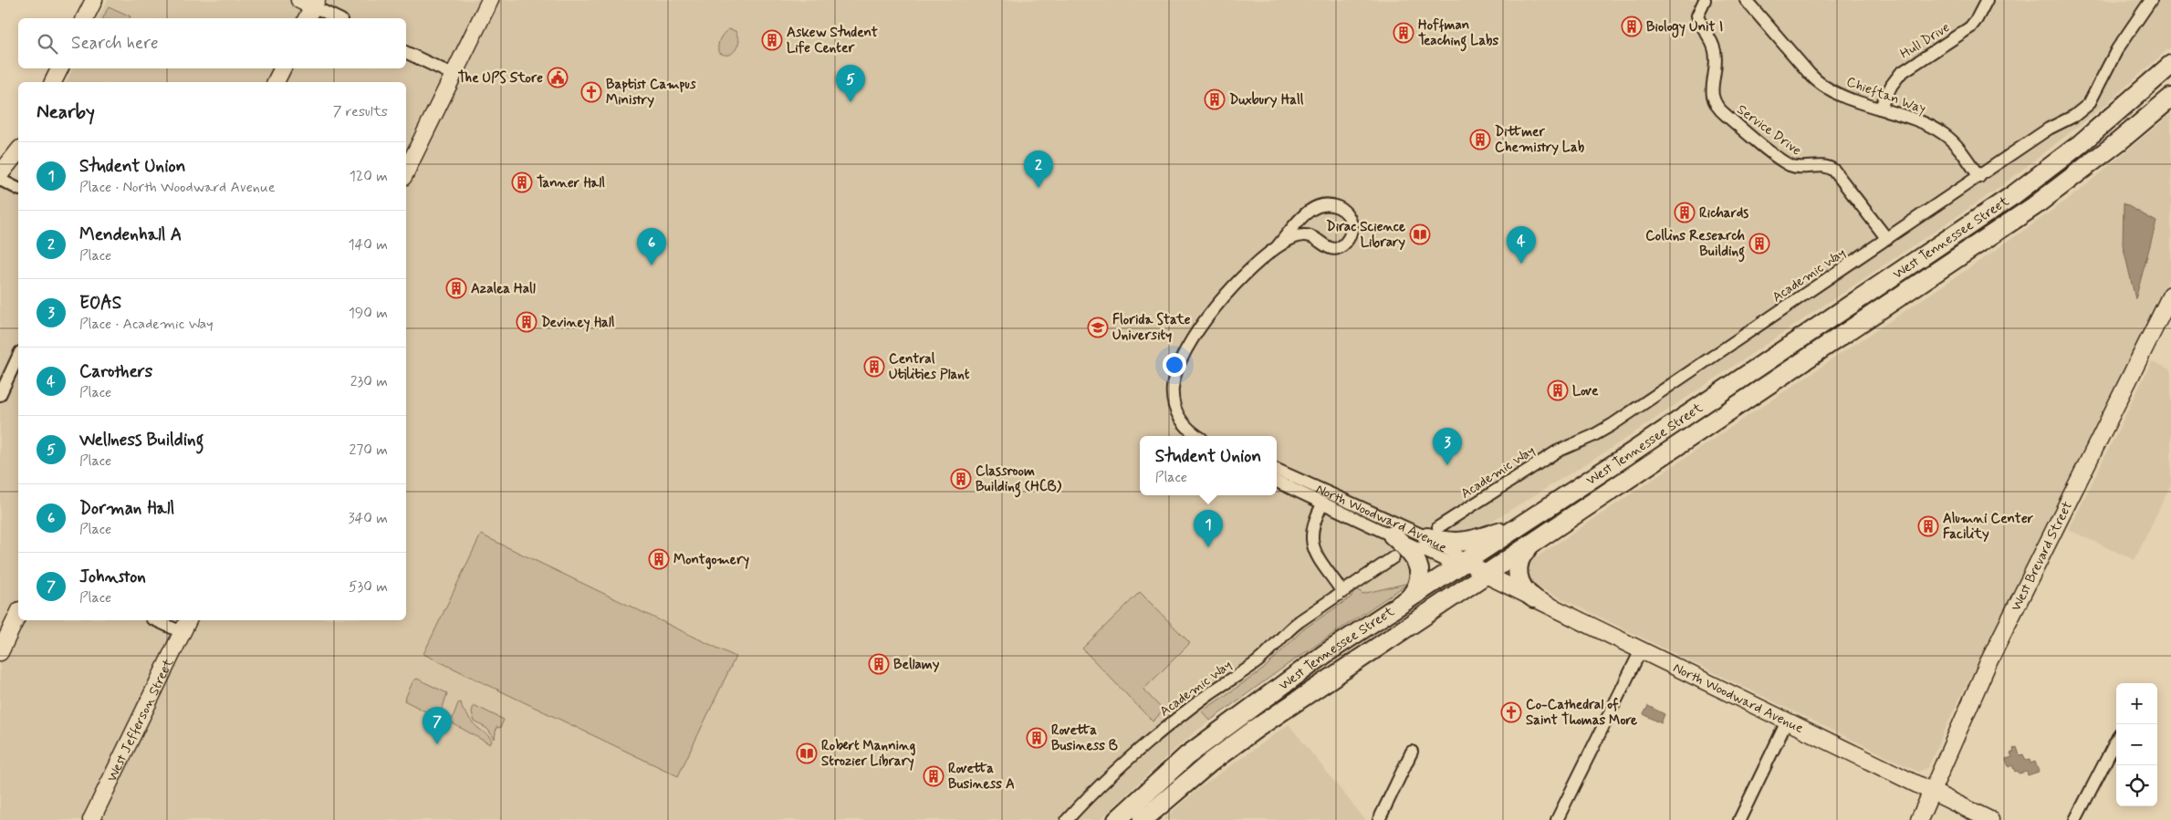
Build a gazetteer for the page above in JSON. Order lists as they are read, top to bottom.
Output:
{
  "streets": {
    "main road": ["West Tennessee Street"],
    "street": [
      "Hull Drive",
      "Chieftan Way",
      "Service Drive",
      "Academic Way",
      "North Woodward Avenue",
      "West Brevard Street",
      "West Jefferson Street"
    ]
  },
  "crossings": [
    ["Hull Drive", "Chieftan Way"],
    ["Chieftan Way", "Academic Way"],
    ["Service Drive", "Academic Way"],
    ["West Tennessee Street", "North Woodward Avenue"],
    ["Academic Way", "North Woodward Avenue"],
    ["North Woodward Avenue", "West Brevard Street"]
  ],
  "places": {
    "building": [
      "Biology Unit I",
      "Hoffman Teaching Labs",
      "Askew Student Life Center",
      "Duxbury Hall",
      "Dittmer Chemistry Lab",
      "Tanner Hall",
      "Richards",
      "Collins Research Building",
      "Azalea Hall",
      "Deviney Hall",
      "Central Utilities Plant",
      "Love",
      "Classroom Building (HCB)",
      "Alumni Center Facility",
      "Montgomery",
      "Bellamy",
      "Rovetta Business B",
      "Rovetta Business A"
    ],
    "public building": ["The UPS Store"],
    "church": ["Baptist Campus Ministry", "Co-Cathedral of Saint Thomas More"],
    "library": ["Dirac Science Library", "Robert Manning Strozier Library"],
    "school or university": ["Florida State University"]
  },
  "page": {
    "search": "Search here",
    "pins": [
      "5",
      "2",
      "4",
      "6",
      "3",
      "1",
      "7"
    ],
    "heading": ["Nearby", "7 results"],
    "list": [
      {
        "mark": "1",
        "name": "Student Union",
        "note": "Place · North Woodward Avenue",
        "value": "120 m"
      },
      {
        "mark": "2",
        "name": "Mendenhall A",
        "note": "Place",
        "value": "140 m"
      },
      {
        "mark": "3",
        "name": "EOAS",
        "note": "Place · Academic Way",
        "value": "190 m"
      },
      {
        "mark": "4",
        "name": "Carothers",
        "note": "Place",
        "value": "230 m"
      },
      {
        "mark": "5",
        "name": "Wellness Building",
        "note": "Place",
        "value": "270 m"
      },
      {
        "mark": "6",
        "name": "Dorman Hall",
        "note": "Place",
        "value": "340 m"
      },
      {
        "mark": "7",
        "name": "Johnston",
        "note": "Place",
        "value": "530 m"
      }
    ],
    "popup": ["Student Union", "Place"],
    "map_buttons": ["+", "−"]
  }
}
